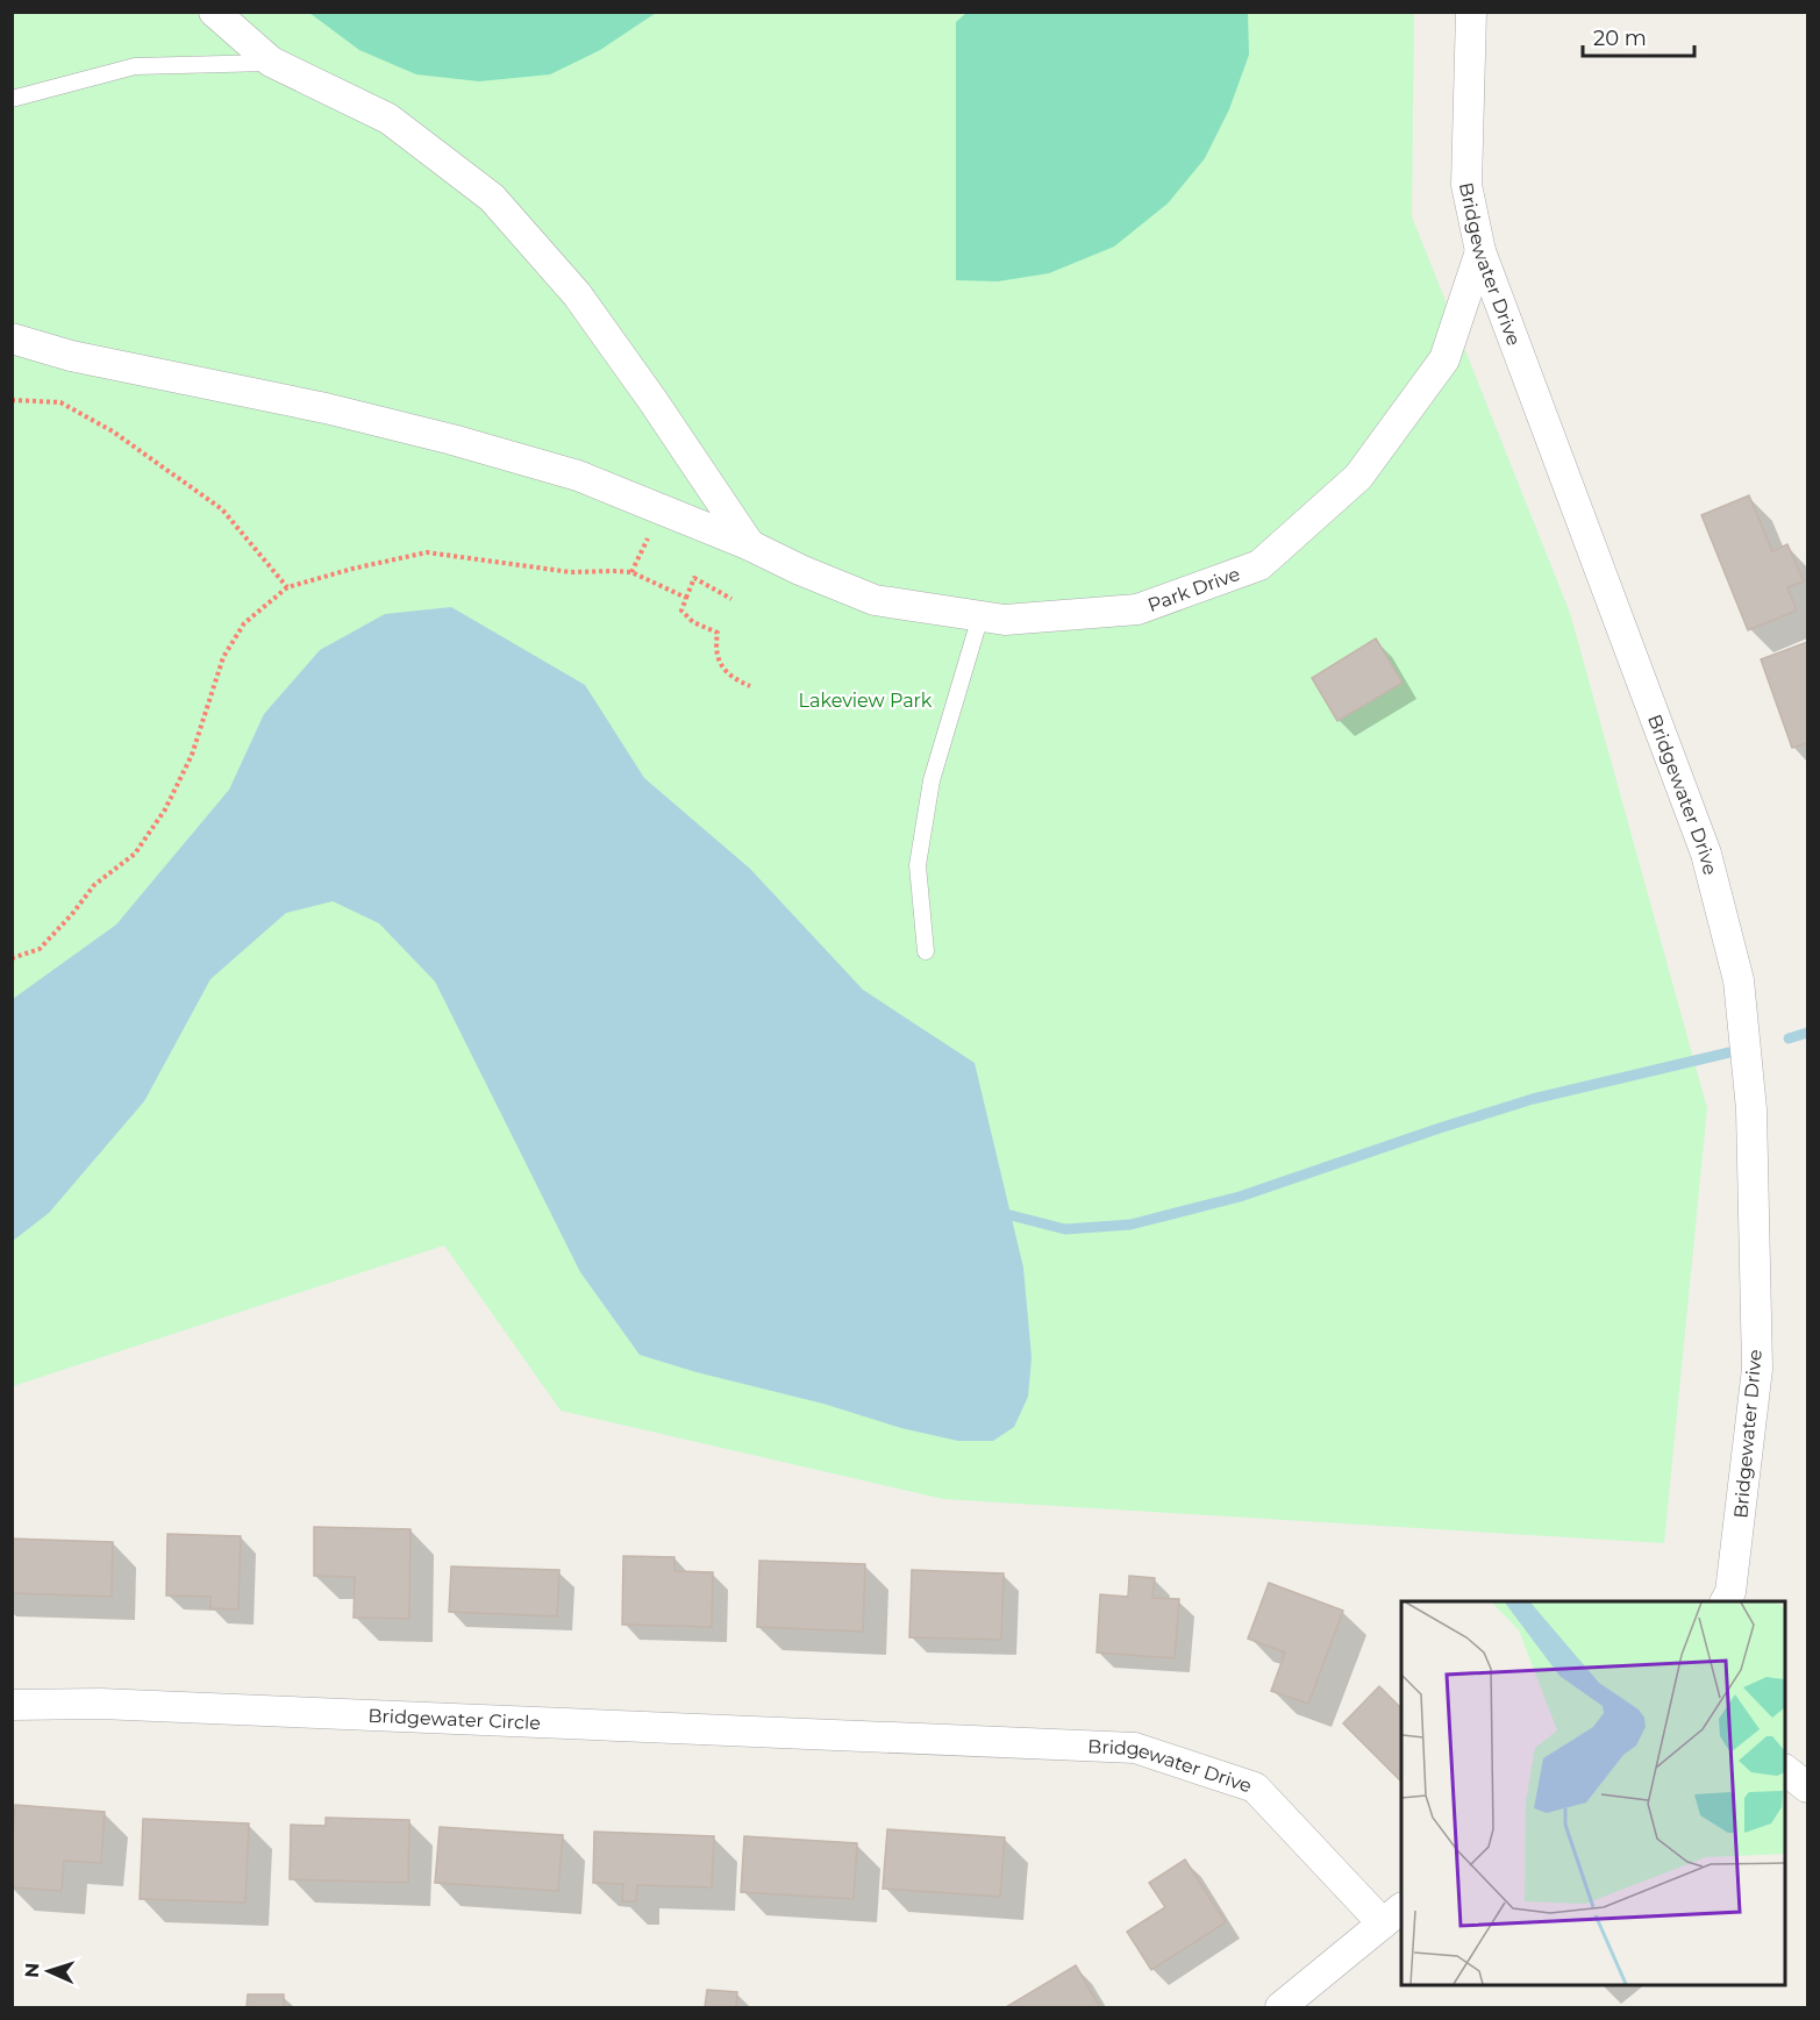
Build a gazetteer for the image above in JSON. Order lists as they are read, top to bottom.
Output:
{
  "streets": {
    "street": ["Bridgewater Drive", "Park Drive", "Bridgewater Circle"]
  },
  "crossings": [
    ["Bridgewater Drive", "Park Drive"],
    ["Bridgewater Drive", "Bridgewater Circle"]
  ],
  "parks": ["Lakeview Park"],
  "scale_bar": "20 m",
  "north": "left"
}
